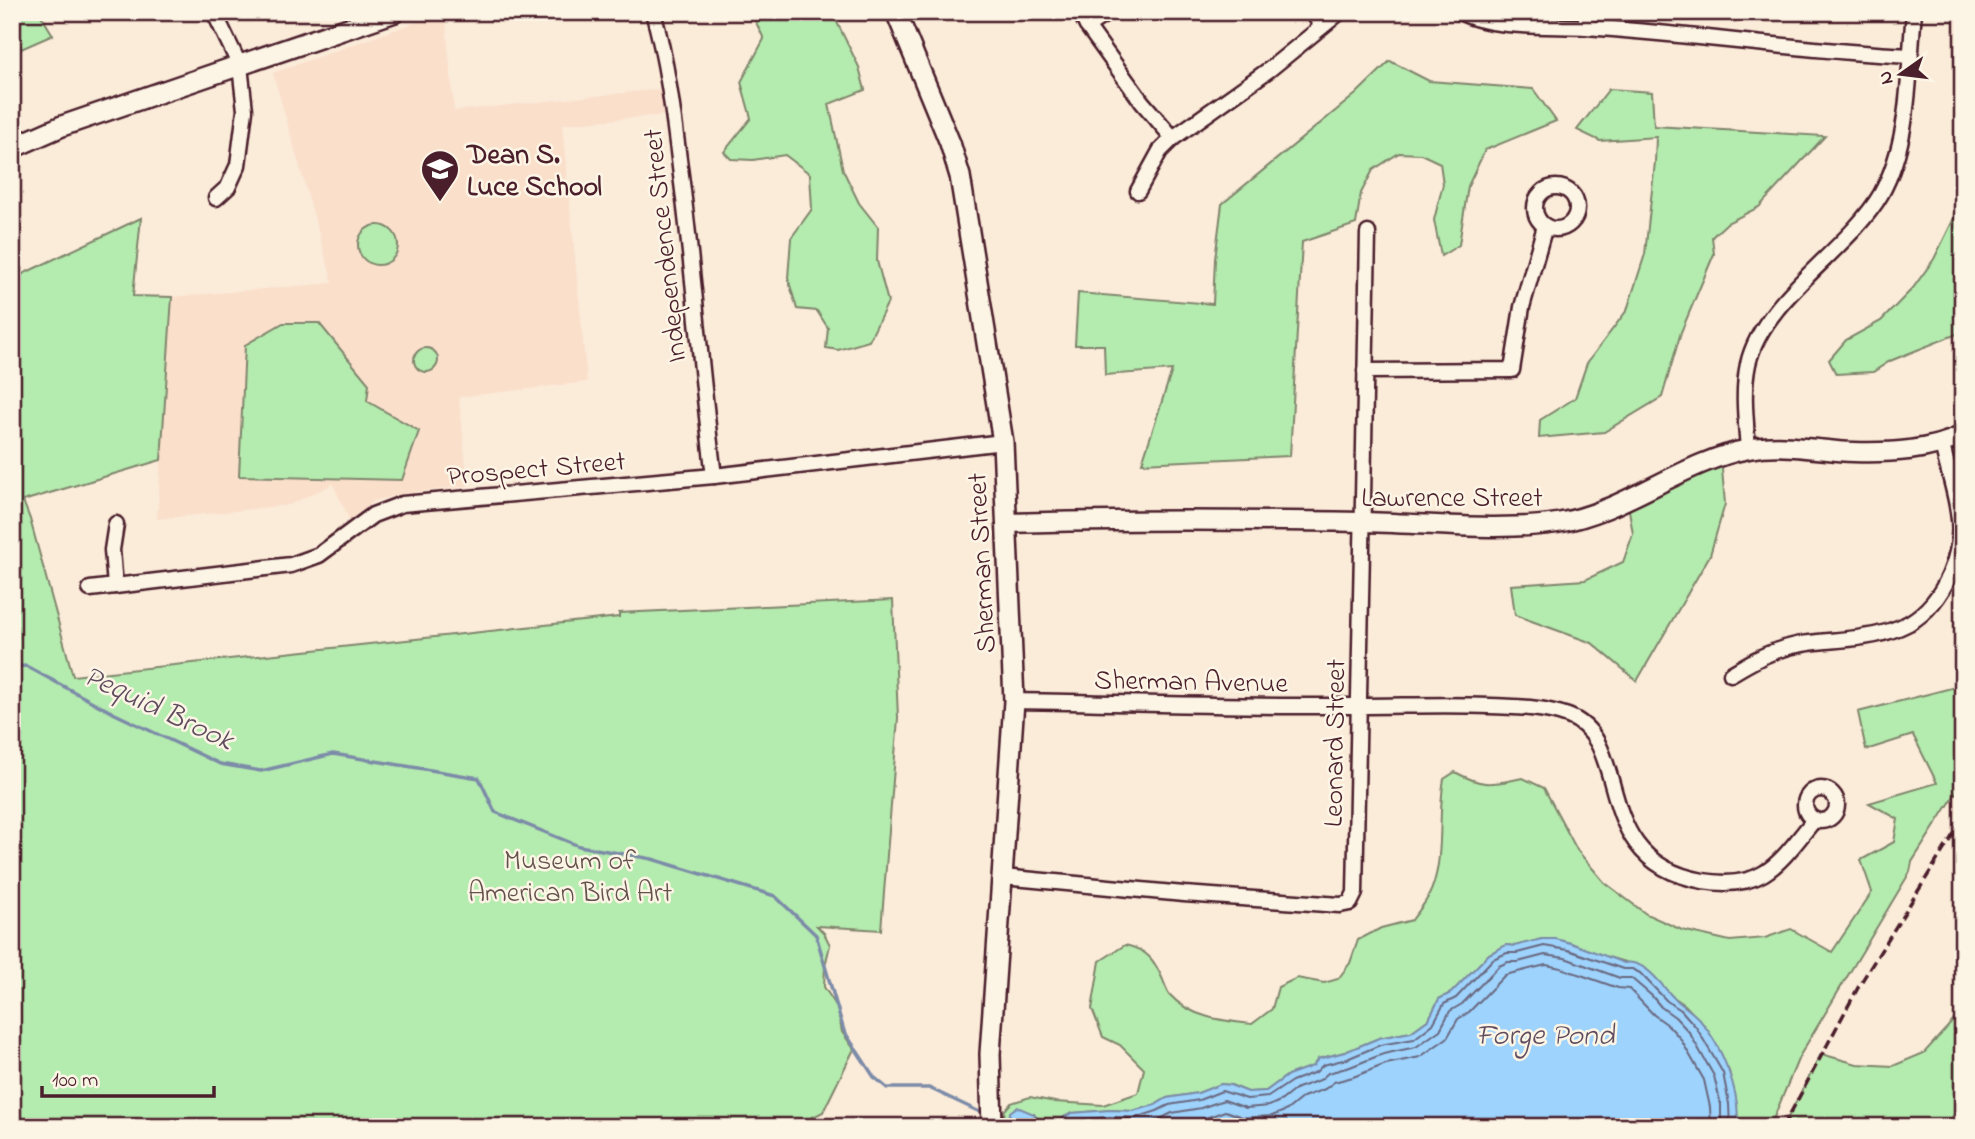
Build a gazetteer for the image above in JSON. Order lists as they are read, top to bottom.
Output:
{
  "streets": {
    "main road": ["Sherman Street"],
    "street": [
      "Independence Street",
      "Prospect Street",
      "Lawrence Street",
      "Sherman Avenue",
      "Leonard Street"
    ]
  },
  "crossings": [
    ["Independence Street", "Prospect Street"],
    ["Prospect Street", "Sherman Street"],
    ["Lawrence Street", "Sherman Street"],
    ["Lawrence Street", "Leonard Street"],
    ["Sherman Street", "Sherman Avenue"],
    ["Sherman Street", "Leonard Street"],
    ["Sherman Avenue", "Leonard Street"]
  ],
  "water": ["Pequid Brook", "Forge Pond"],
  "parks": ["Museum of American Bird Art"],
  "places": {
    "school or university": ["Dean S. Luce School"]
  },
  "scale_bar": "100 m",
  "north": "left"
}
